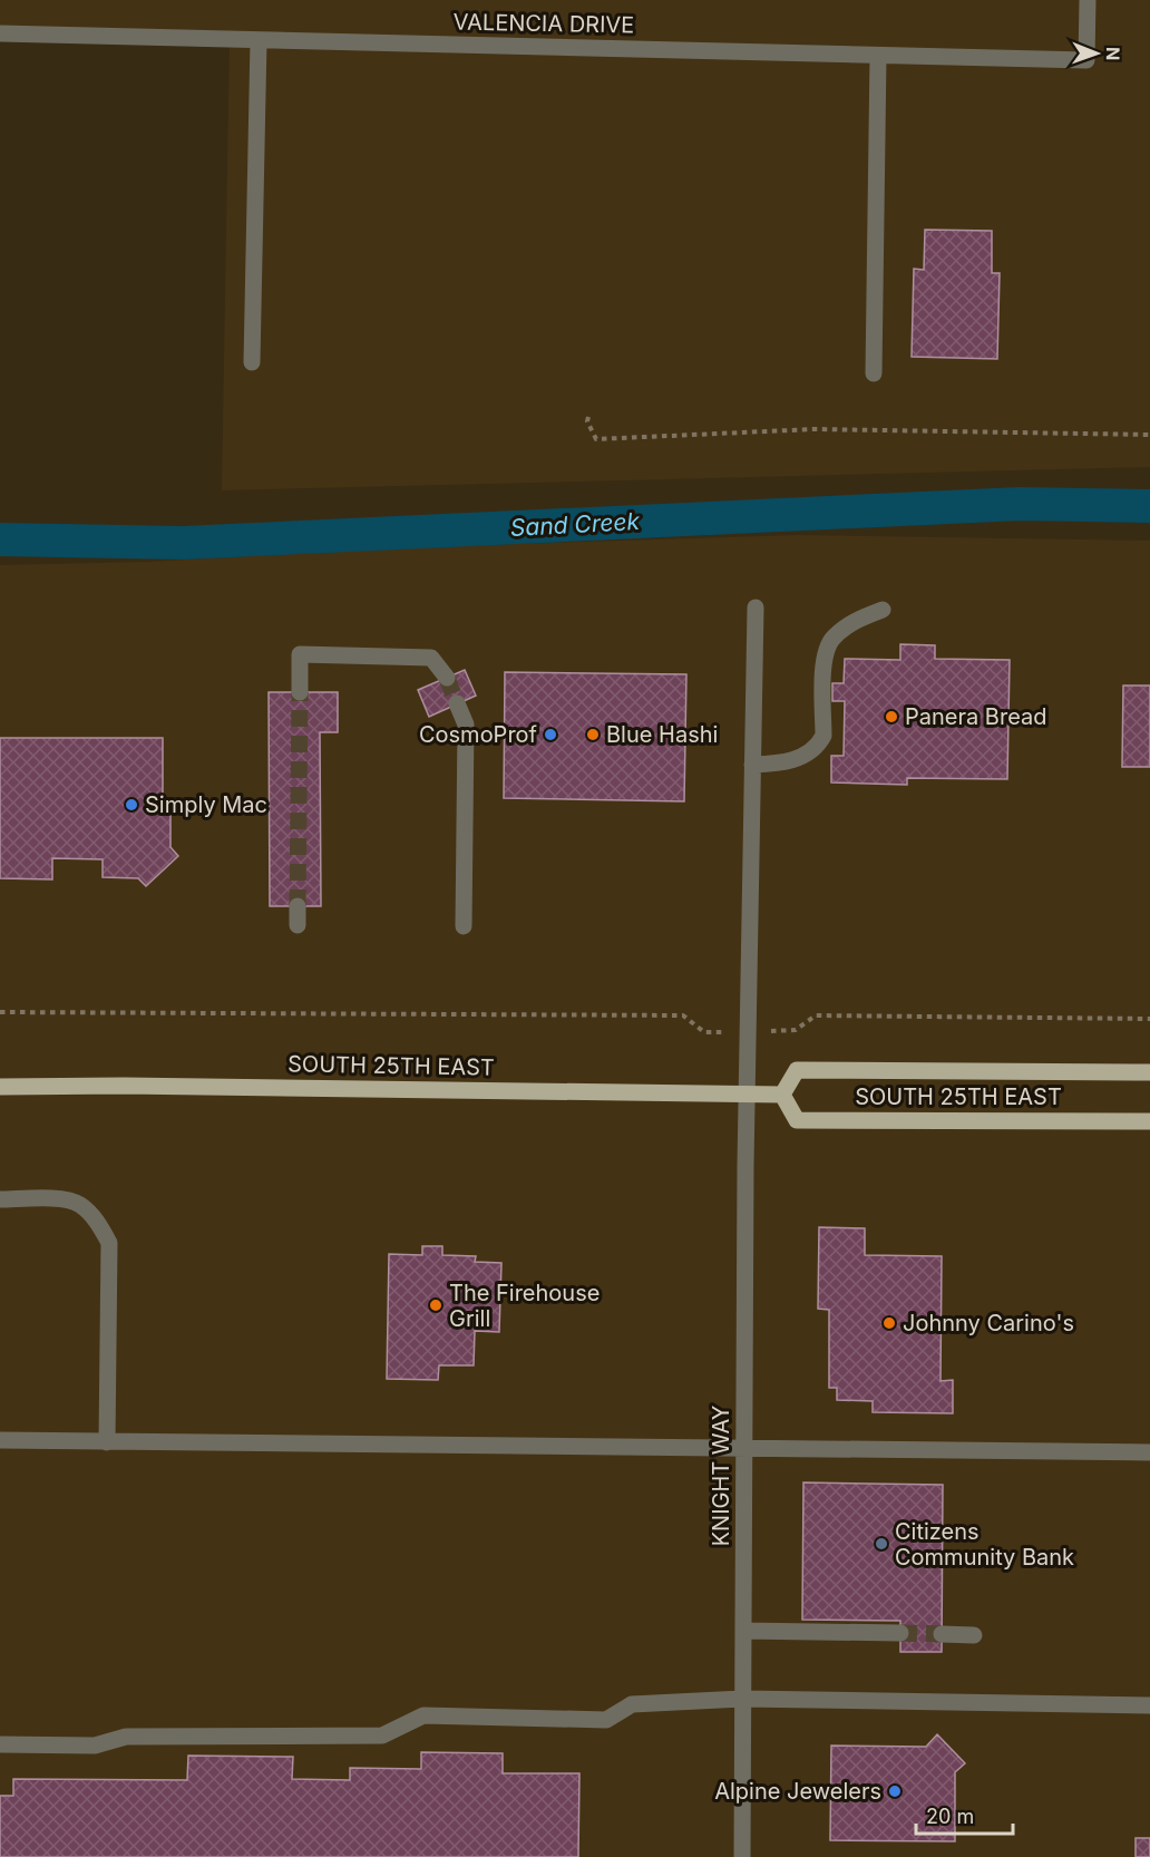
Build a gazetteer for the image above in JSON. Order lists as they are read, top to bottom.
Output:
{
  "streets": {
    "main road": ["SOUTH 25TH EAST"],
    "street": ["VALENCIA DRIVE", "KNIGHT WAY"]
  },
  "crossings": [
    ["SOUTH 25TH EAST", "KNIGHT WAY"]
  ],
  "water": ["Sand Creek"],
  "places": [
    "Panera Bread",
    "CosmoProf",
    "Blue Hashi",
    "Simply Mac",
    "The Firehouse Grill",
    "Johnny Carino's",
    "Citizens Community Bank",
    "Alpine Jewelers"
  ],
  "scale_bar": "20 m",
  "north": "right"
}
